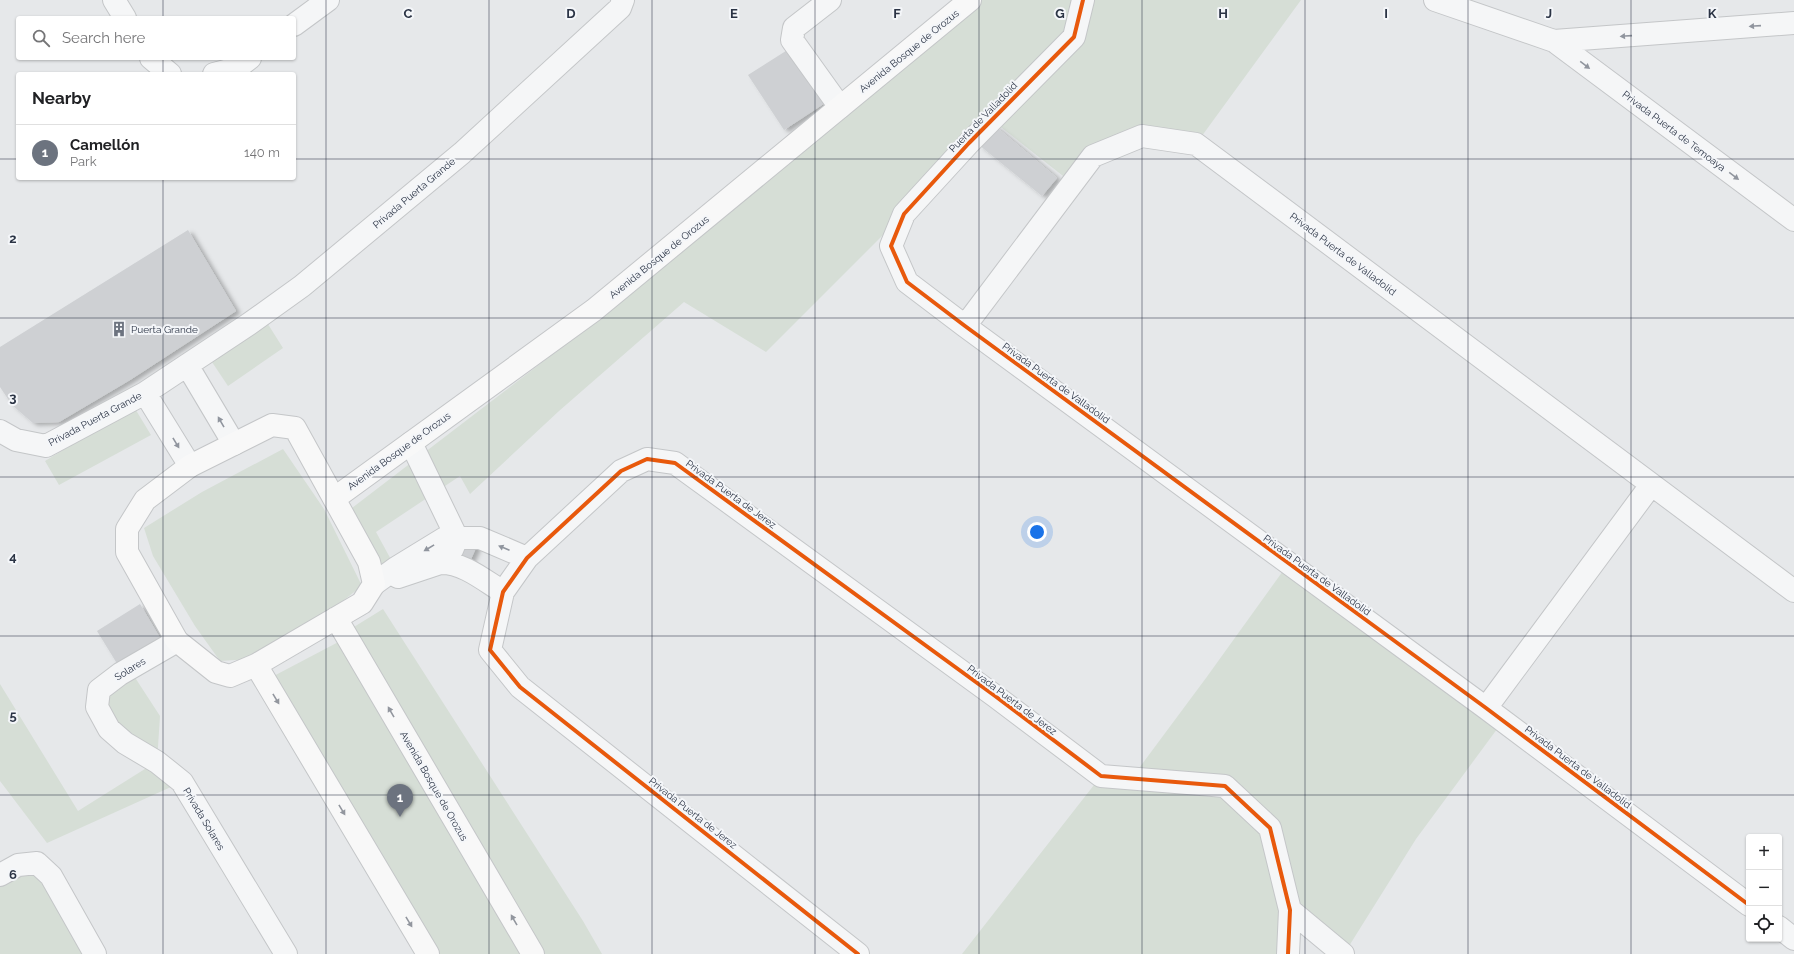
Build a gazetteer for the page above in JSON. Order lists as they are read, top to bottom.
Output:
{
  "streets": {
    "street": [
      "Avenida Bosque de Orozus",
      "Puerta de Valladolid",
      "Privada Puerta de Temoaya",
      "Privada Puerta Grande",
      "Privada Puerta de Valladolid",
      "Privada Puerta de Jerez",
      "Solares",
      "Privada Solares"
    ]
  },
  "crossings": [
    ["Puerta de Valladolid", "Privada Puerta de Valladolid"],
    ["Solares", "Privada Solares"]
  ],
  "places": {
    "building": ["Puerta Grande"]
  },
  "page": {
    "search": "Search here",
    "heading": "Nearby",
    "list": [
      {
        "mark": "1",
        "name": "Camellón",
        "note": "Park",
        "value": "140 m"
      }
    ],
    "pins": "1",
    "map_buttons": ["+", "−"]
  },
  "grid": {
    "columns": [
      "C",
      "D",
      "E",
      "F",
      "G",
      "H",
      "I",
      "J",
      "K"
    ],
    "rows": [
      "2",
      "3",
      "4",
      "5",
      "6"
    ]
  }
}
